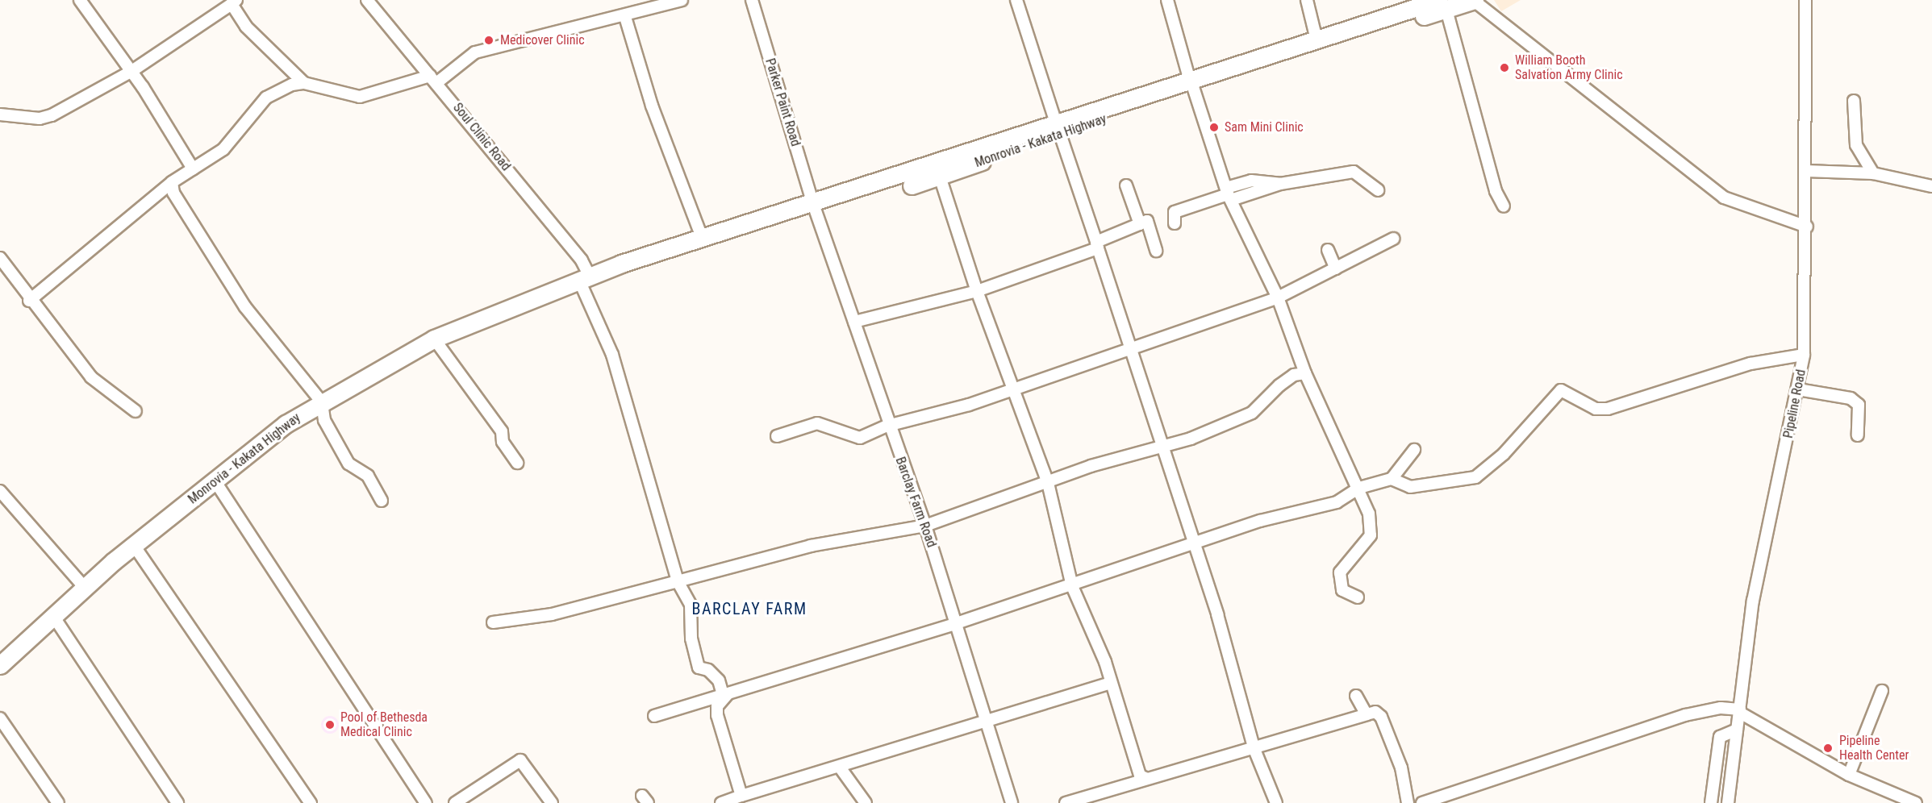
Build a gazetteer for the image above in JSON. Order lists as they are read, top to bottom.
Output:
{
  "streets": {
    "highway": ["Monrovia - Kakata Highway"],
    "street": [
      "Parker Paint Road",
      "Soul Clinic Road",
      "Pipeline Road",
      "Barclay Farm Road"
    ]
  },
  "crossings": [
    ["Parker Paint Road", "Monrovia - Kakata Highway"],
    ["Parker Paint Road", "Barclay Farm Road"],
    ["Soul Clinic Road", "Monrovia - Kakata Highway"],
    ["Monrovia - Kakata Highway", "Barclay Farm Road"]
  ],
  "districts": ["BARCLAY FARM"],
  "places": [
    "Medicover Clinic",
    "William Booth Salvation Army Clinic",
    "Sam Mini Clinic",
    "Pool of Bethesda Medical Clinic",
    "Pipeline Health Center"
  ]
}
